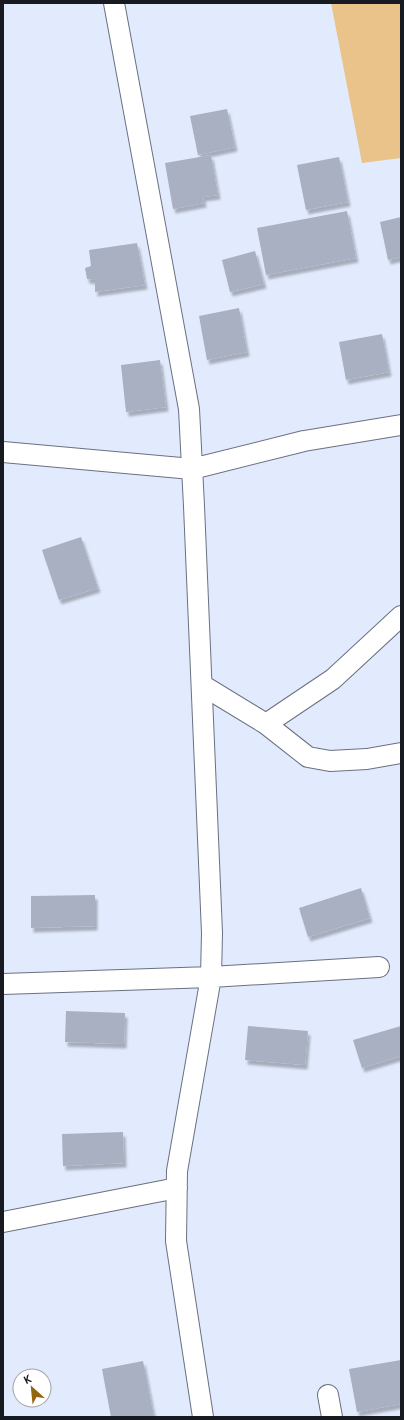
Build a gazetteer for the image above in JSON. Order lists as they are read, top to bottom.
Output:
{
  "north": "top left"
}
